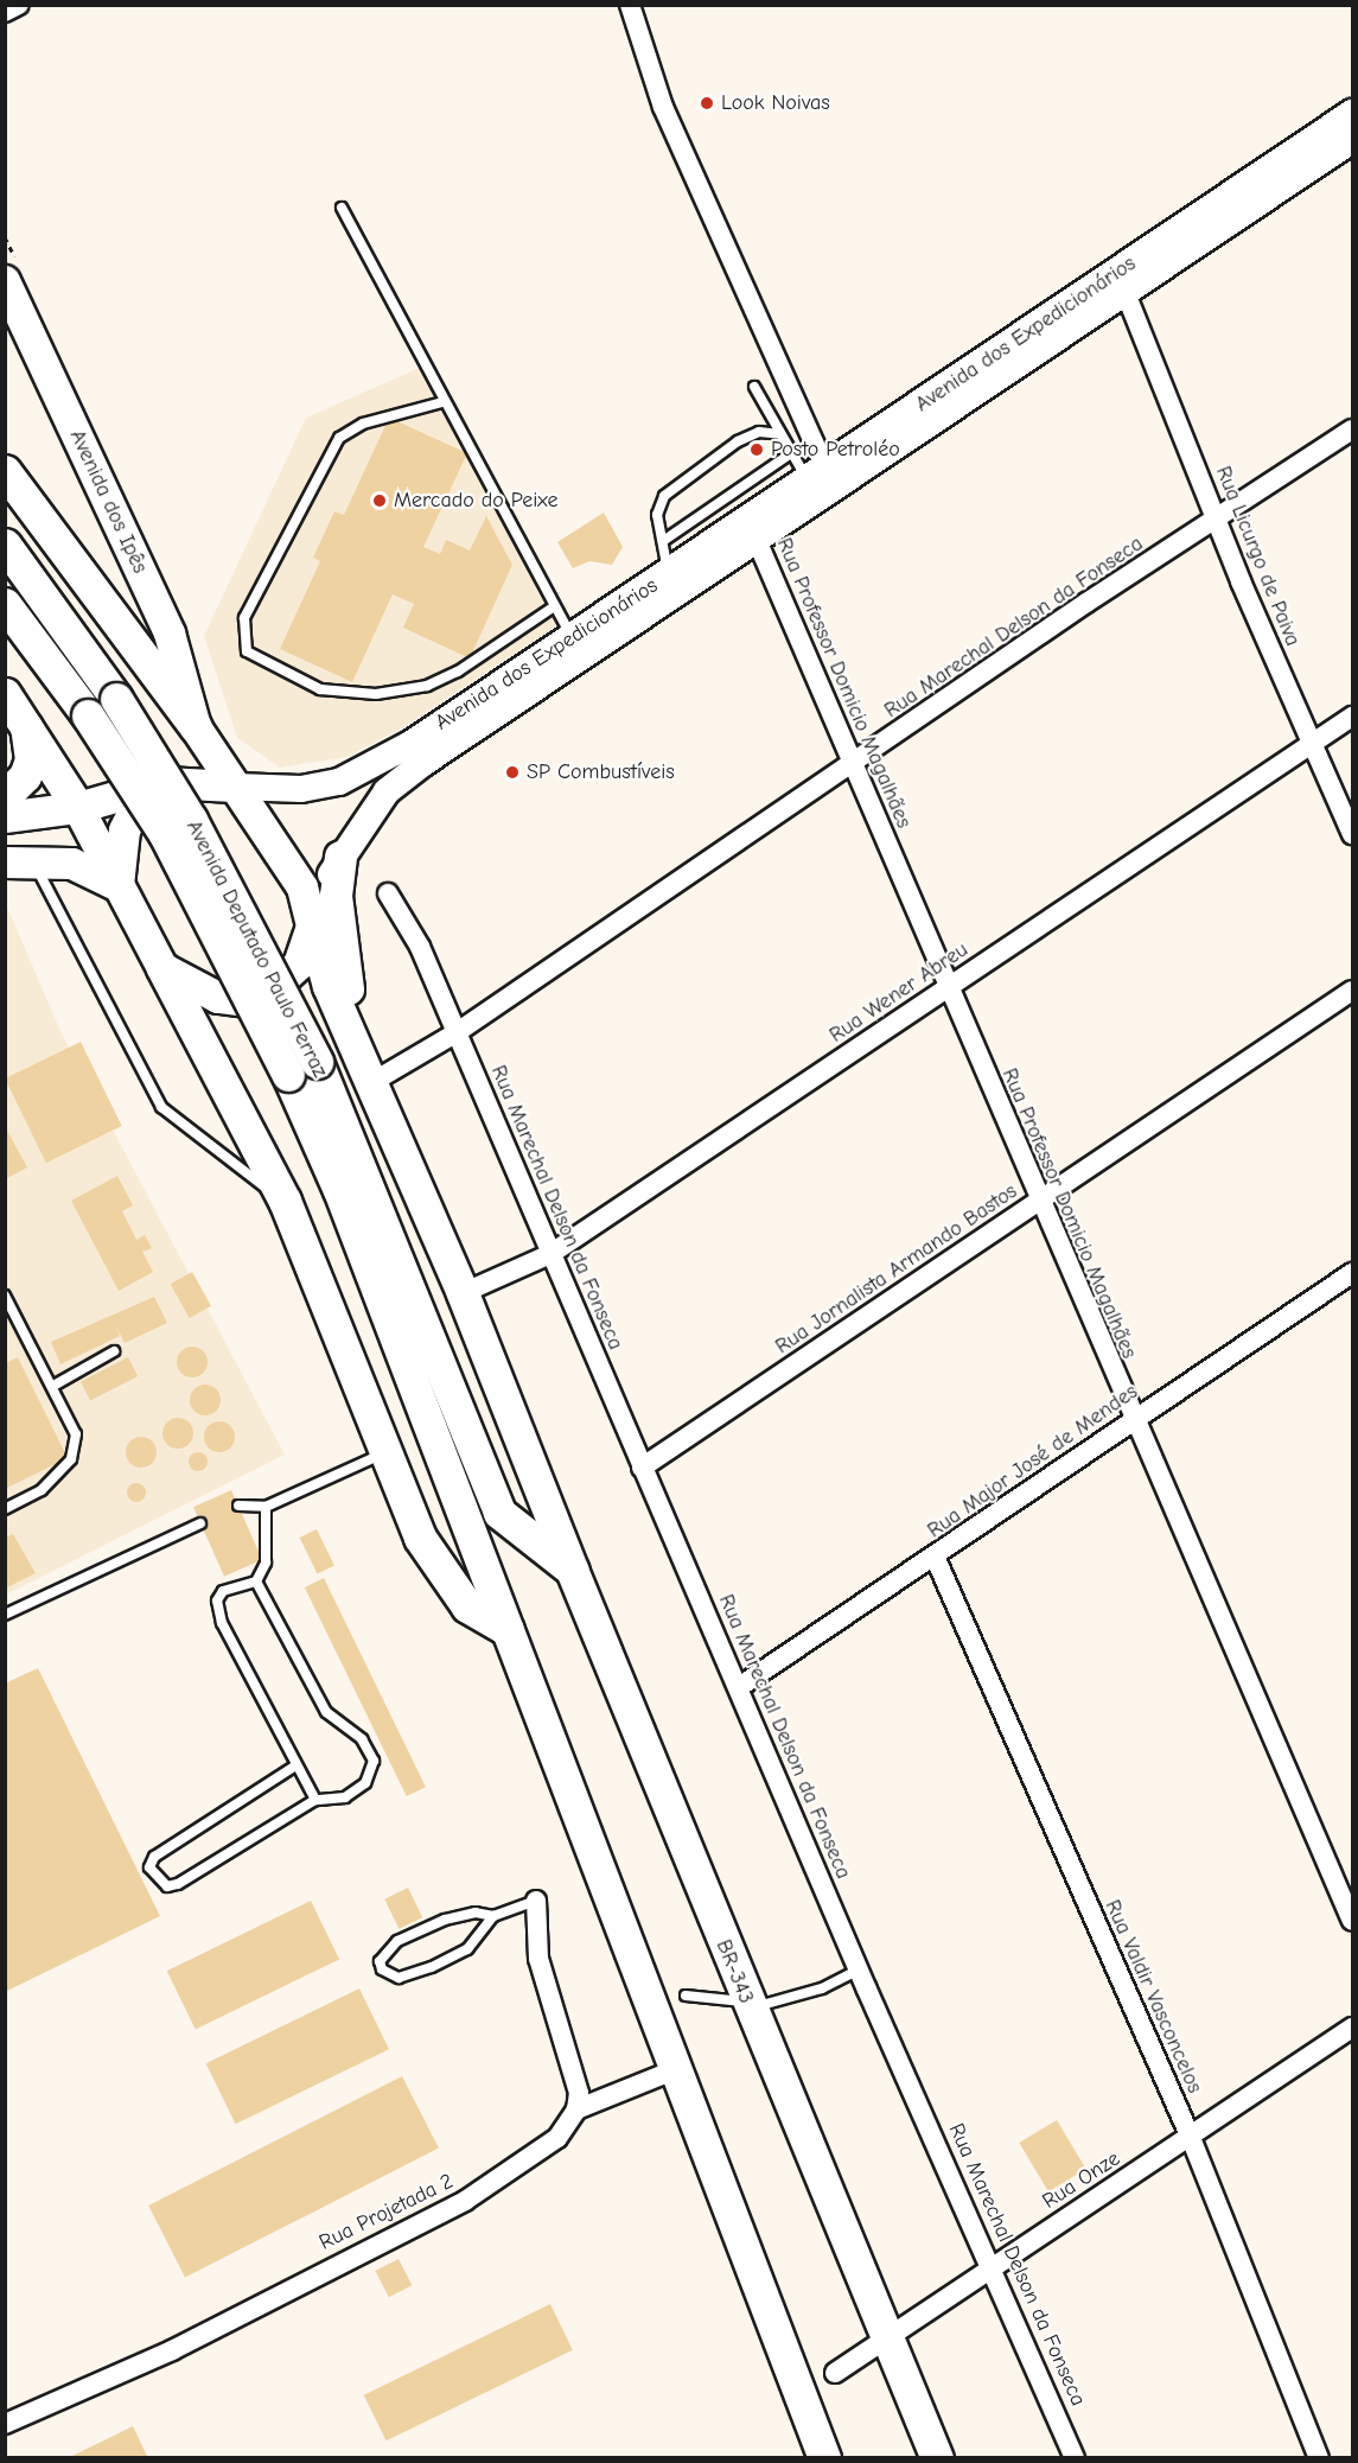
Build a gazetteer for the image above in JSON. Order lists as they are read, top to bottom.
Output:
{
  "streets": {
    "highway": ["Avenida Deputado Paulo Ferraz", "BR-343"],
    "main road": ["Avenida dos Expedicionários", "Avenida dos Ipês"],
    "street": [
      "Rua Licurgo de Paiva",
      "Rua Marechal Delson da Fonseca",
      "Rua Professor Domicio Magalhães",
      "Rua Wener Abreu",
      "Rua Jornalista Armando Bastos",
      "Rua Major José de Mendes",
      "Rua Valdir Vasconcelos",
      "Rua Onze",
      "Rua Projetada 2"
    ]
  },
  "crossings": [
    ["Avenida dos Expedicionários", "Rua Licurgo de Paiva"],
    ["Avenida dos Expedicionários", "Rua Professor Domicio Magalhães"],
    ["Rua Licurgo de Paiva", "Rua Marechal Delson da Fonseca"],
    ["Rua Licurgo de Paiva", "Rua Wener Abreu"],
    ["Rua Marechal Delson da Fonseca", "Rua Professor Domicio Magalhães"],
    ["Rua Marechal Delson da Fonseca", "Rua Wener Abreu"],
    ["Rua Marechal Delson da Fonseca", "Rua Jornalista Armando Bastos"],
    ["Rua Marechal Delson da Fonseca", "Rua Major José de Mendes"],
    ["Rua Marechal Delson da Fonseca", "Rua Onze"],
    ["Rua Professor Domicio Magalhães", "Rua Wener Abreu"],
    ["Rua Professor Domicio Magalhães", "Rua Jornalista Armando Bastos"],
    ["Rua Professor Domicio Magalhães", "Rua Major José de Mendes"],
    ["Avenida Deputado Paulo Ferraz", "BR-343"],
    ["Rua Major José de Mendes", "Rua Valdir Vasconcelos"],
    ["BR-343", "Rua Onze"],
    ["Rua Valdir Vasconcelos", "Rua Onze"]
  ],
  "places": [
    "Look Noivas",
    "Posto Petroléo",
    "Mercado do Peixe",
    "SP Combustíveis"
  ]
}
